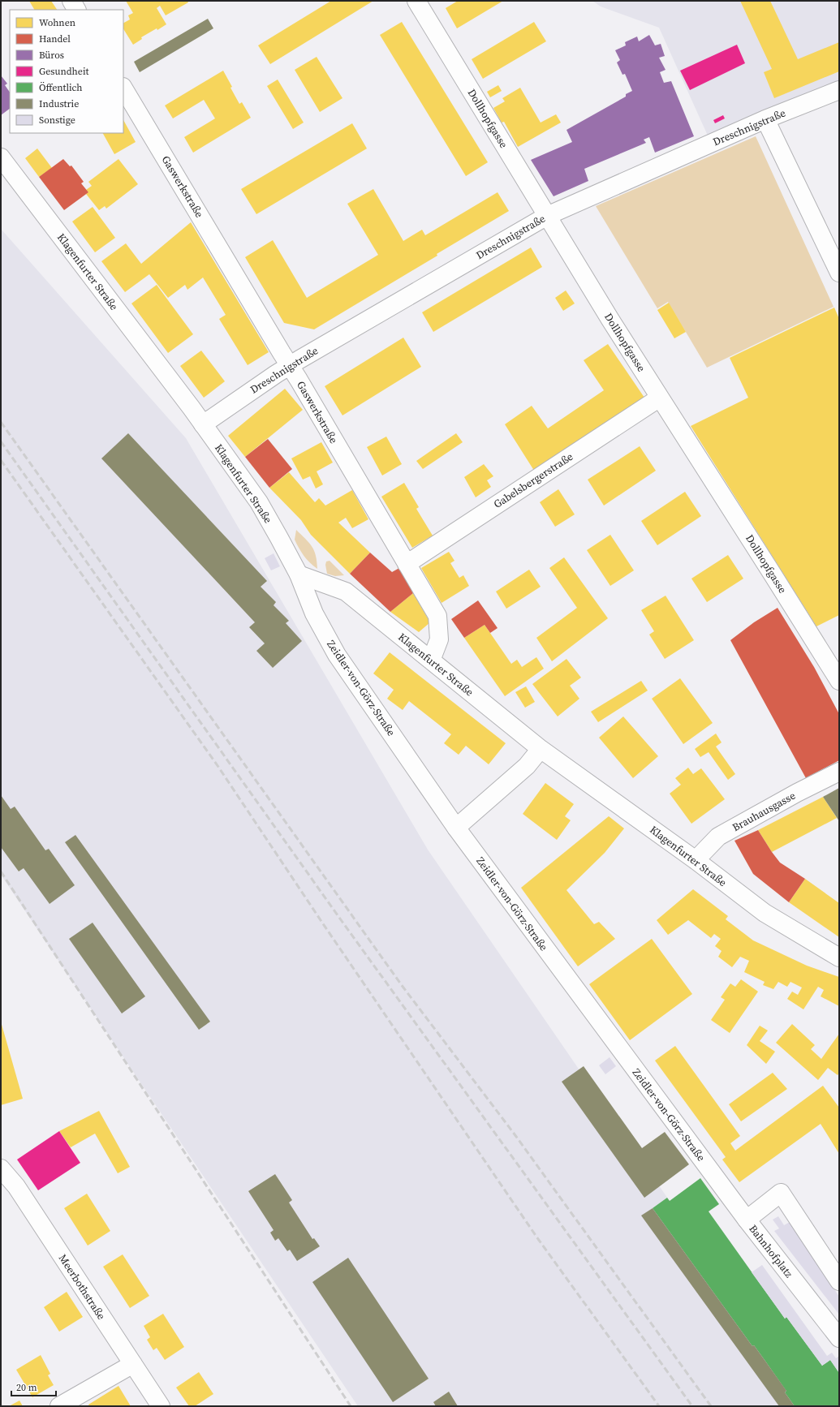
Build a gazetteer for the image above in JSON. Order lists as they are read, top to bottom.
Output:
{
  "streets": {
    "street": [
      "Dollhopfgasse",
      "Dreschnigstraße",
      "Gaswerkstraße",
      "Klagenfurter Straße",
      "Gabelsbergerstraße",
      "Zeidler-von-Görz-Straße",
      "Brauhausgasse",
      "Bahnhofplatz",
      "Meerbothstraße"
    ]
  },
  "crossings": [
    ["Dollhopfgasse", "Dreschnigstraße"],
    ["Dollhopfgasse", "Gabelsbergerstraße"],
    ["Dreschnigstraße", "Gaswerkstraße"],
    ["Dreschnigstraße", "Klagenfurter Straße"],
    ["Gaswerkstraße", "Klagenfurter Straße"],
    ["Gaswerkstraße", "Gabelsbergerstraße"],
    ["Klagenfurter Straße", "Zeidler-von-Görz-Straße"],
    ["Klagenfurter Straße", "Brauhausgasse"],
    ["Zeidler-von-Görz-Straße", "Bahnhofplatz"]
  ],
  "legend": [
    "Wohnen",
    "Handel",
    "Büros",
    "Gesundheit",
    "Öffentlich",
    "Industrie",
    "Sonstige"
  ],
  "scale_bar": "20 m"
}
